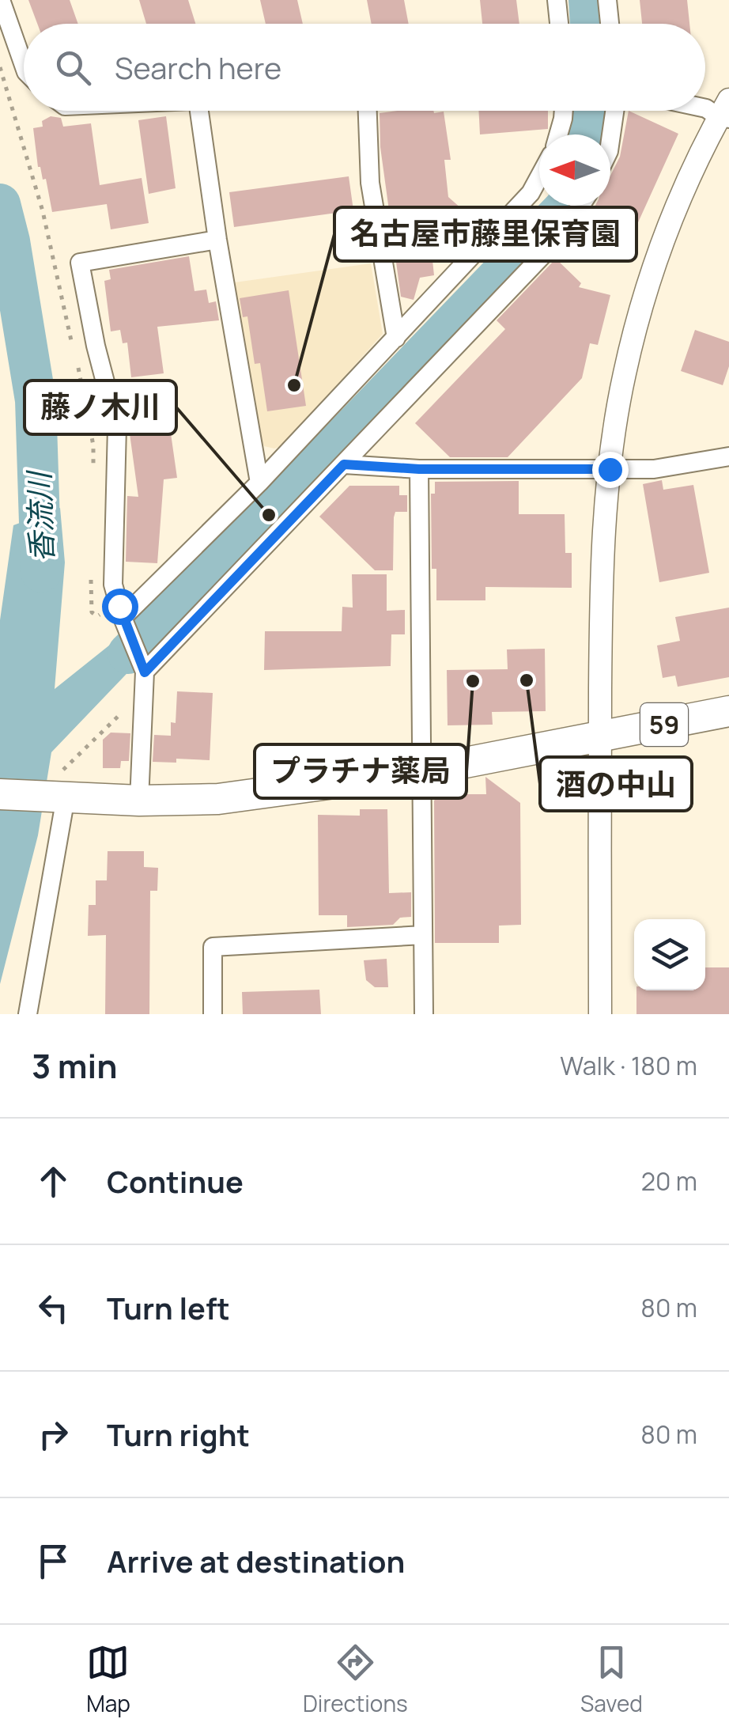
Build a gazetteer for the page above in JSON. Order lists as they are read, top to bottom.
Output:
{
  "streets": {
    "main road": ["59"]
  },
  "water": ["香流川"],
  "places": [
    "名古屋市藤里保育園",
    "藤ノ木川",
    "酒の中山",
    "プラチナ薬局"
  ],
  "north": "left",
  "page": {
    "search": "Search here",
    "heading": ["3 min", "Walk · 180 m"],
    "list": [
      ["Continue", "20 m"],
      ["Turn left", "80 m"],
      ["Turn right", "80 m"],
      "Arrive at destination"
    ],
    "nav": ["Map", "Directions", "Saved"]
  }
}
